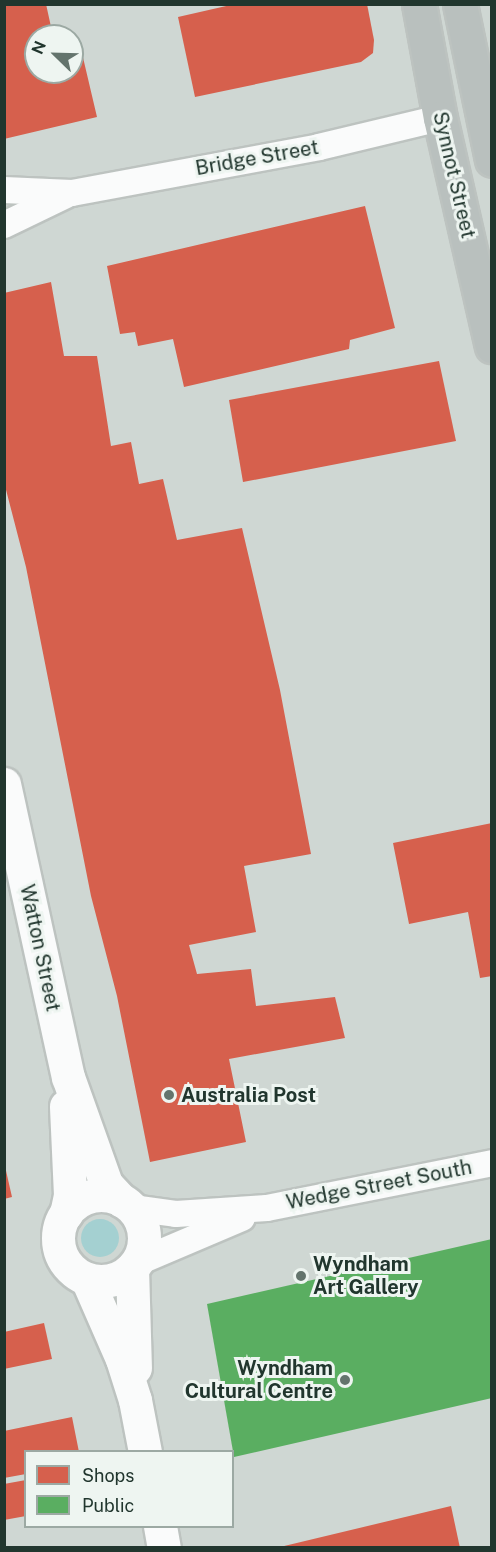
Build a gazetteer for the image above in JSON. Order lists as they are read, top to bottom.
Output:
{
  "streets": {
    "highway": ["Synnot Street"],
    "street": ["Bridge Street", "Watton Street", "Wedge Street South"]
  },
  "crossings": [
    ["Bridge Street", "Synnot Street"],
    ["Watton Street", "Wedge Street South"]
  ],
  "places": ["Australia Post", "Wyndham Art Gallery", "Wyndham Cultural Centre"],
  "legend": ["Shops", "Public"],
  "north": "top left"
}
